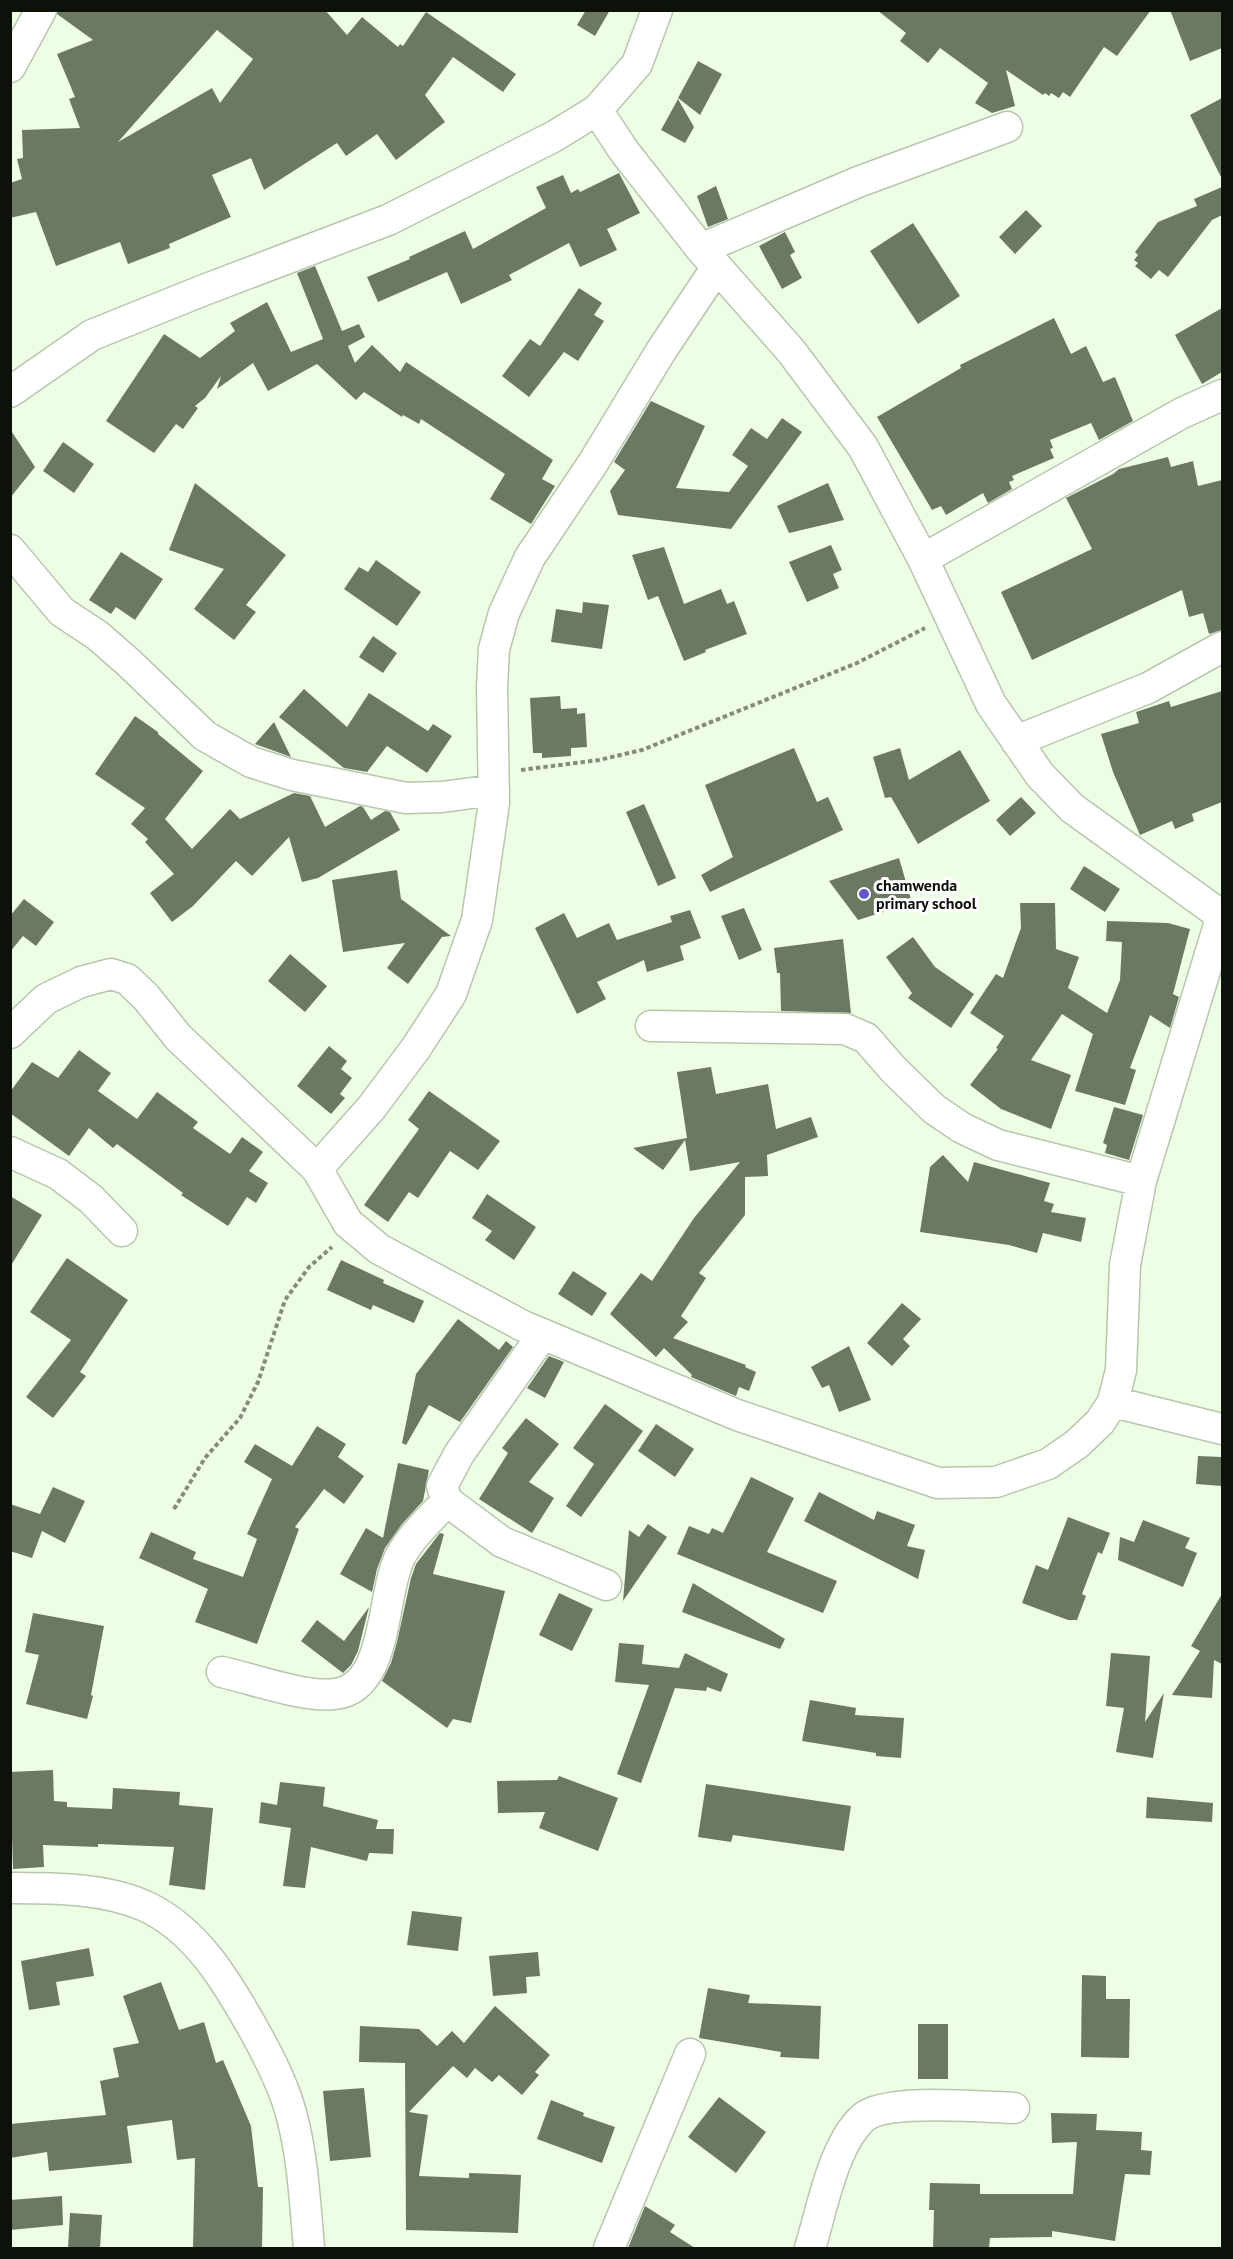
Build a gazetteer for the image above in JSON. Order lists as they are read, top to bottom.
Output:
{
  "places": ["chamwenda primary school"]
}
